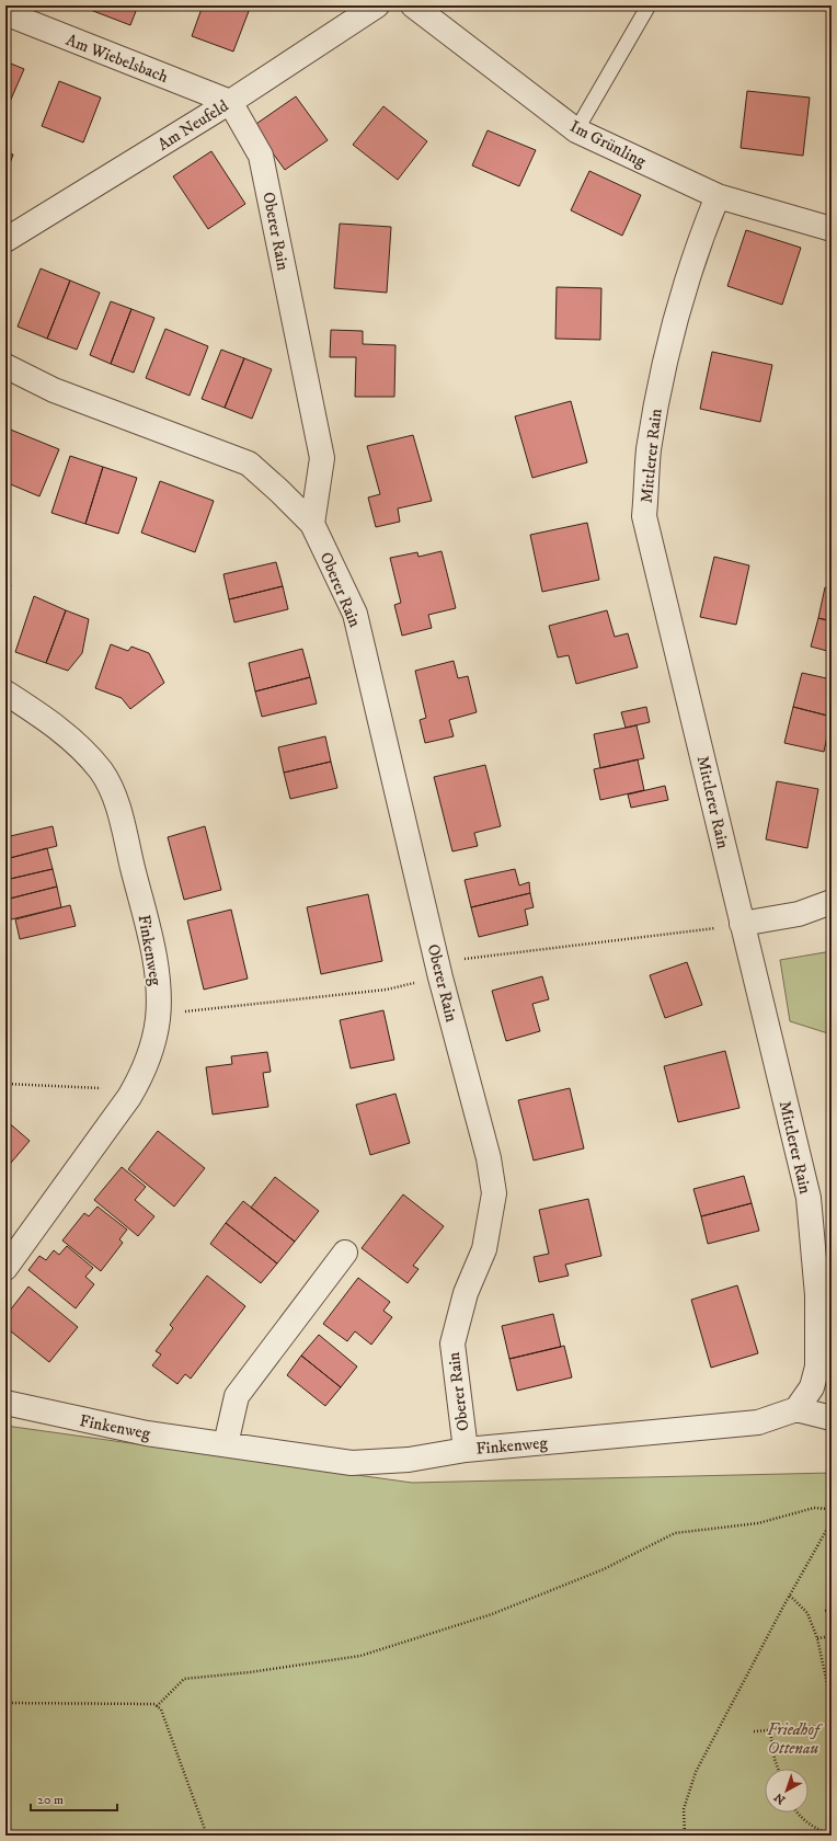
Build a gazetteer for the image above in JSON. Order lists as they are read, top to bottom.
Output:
{
  "streets": {
    "street": [
      "Am Wiebelsbach",
      "Am Neufeld",
      "Im Grünling",
      "Oberer Rain",
      "Mittlerer Rain",
      "Finkenweg"
    ]
  },
  "crossings": [
    ["Am Wiebelsbach", "Am Neufeld"],
    ["Am Wiebelsbach", "Oberer Rain"],
    ["Am Neufeld", "Oberer Rain"],
    ["Im Grünling", "Mittlerer Rain"],
    ["Oberer Rain", "Finkenweg"],
    ["Mittlerer Rain", "Finkenweg"]
  ],
  "parks": ["Friedhof Ottenau"],
  "scale_bar": "20 m",
  "north": "bottom left"
}
